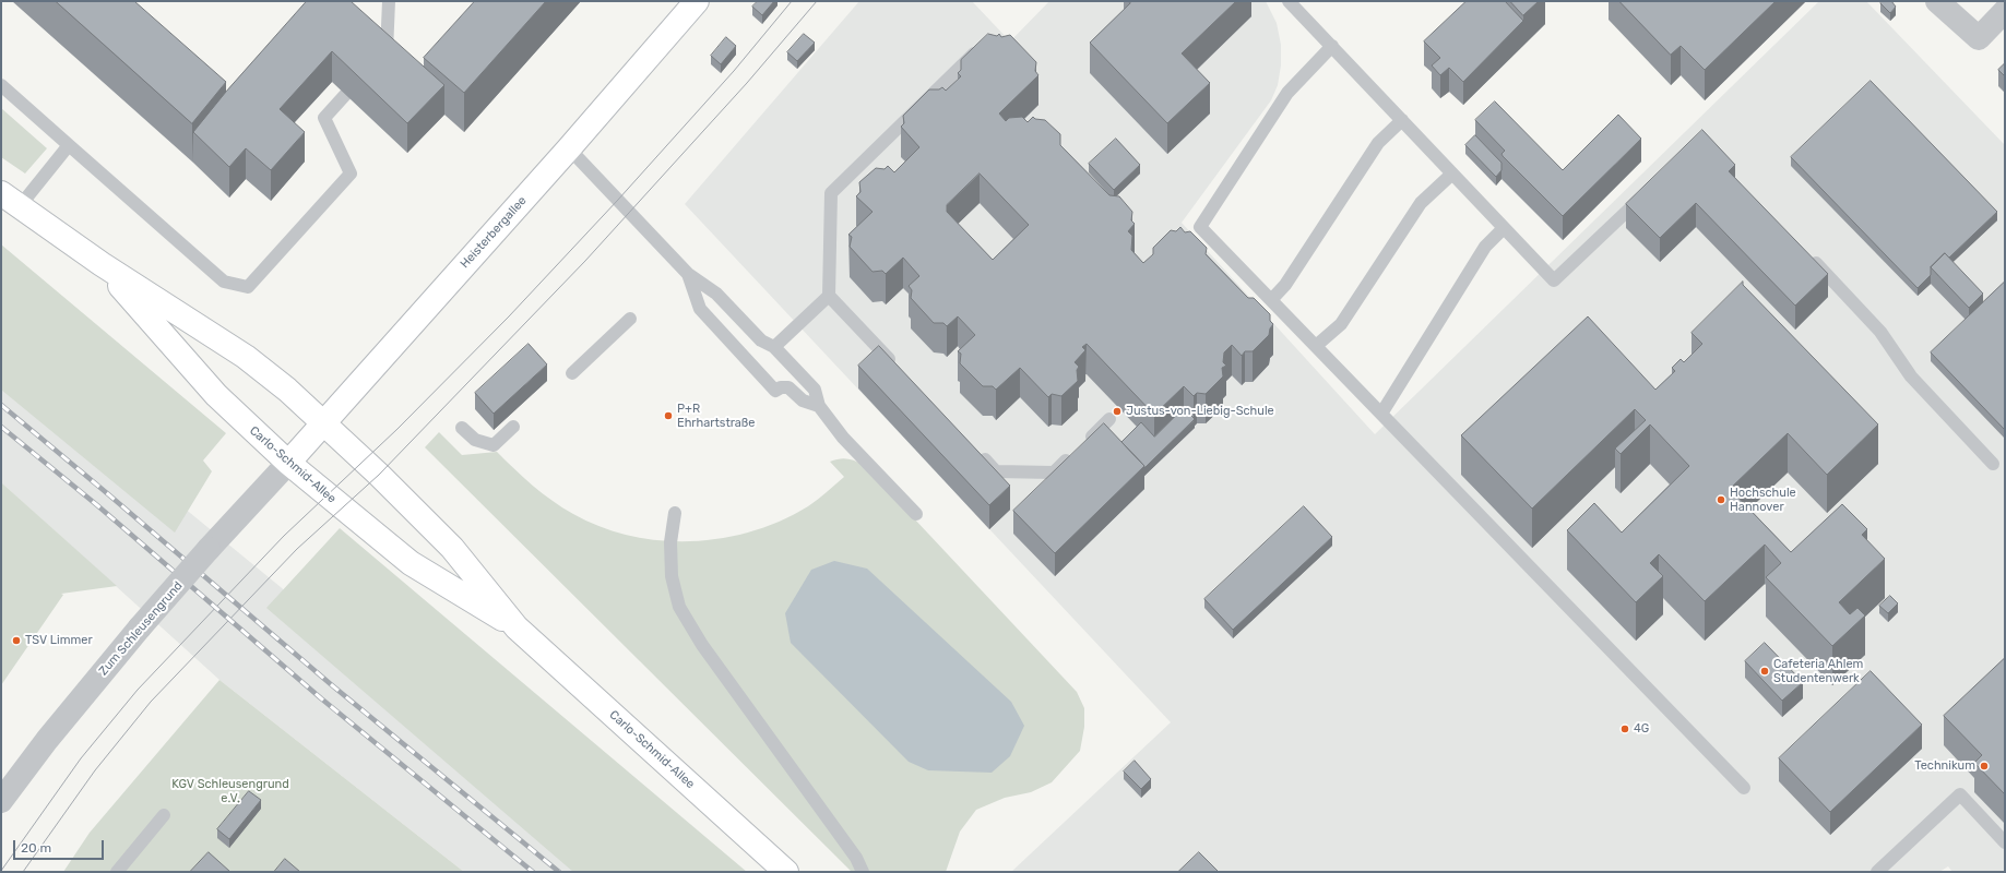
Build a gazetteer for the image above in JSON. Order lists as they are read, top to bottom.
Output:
{
  "streets": {
    "main road": ["Heisterbergallee", "Carlo-Schmid-Allee"],
    "street": ["Zum Schleusengrund"]
  },
  "crossings": [
    ["Heisterbergallee", "Carlo-Schmid-Allee"],
    ["Heisterbergallee", "Zum Schleusengrund"],
    ["Carlo-Schmid-Allee", "Zum Schleusengrund"]
  ],
  "parks": ["KGV Schleusengrund e.V."],
  "places": [
    "Justus-von-Liebig-Schule",
    "P+R Ehrhartstraße",
    "Hochschule Hannover",
    "TSV Limmer",
    "Cafeteria Ahlem Studentenwerk",
    "4G",
    "Technikum"
  ],
  "scale_bar": "20 m"
}
